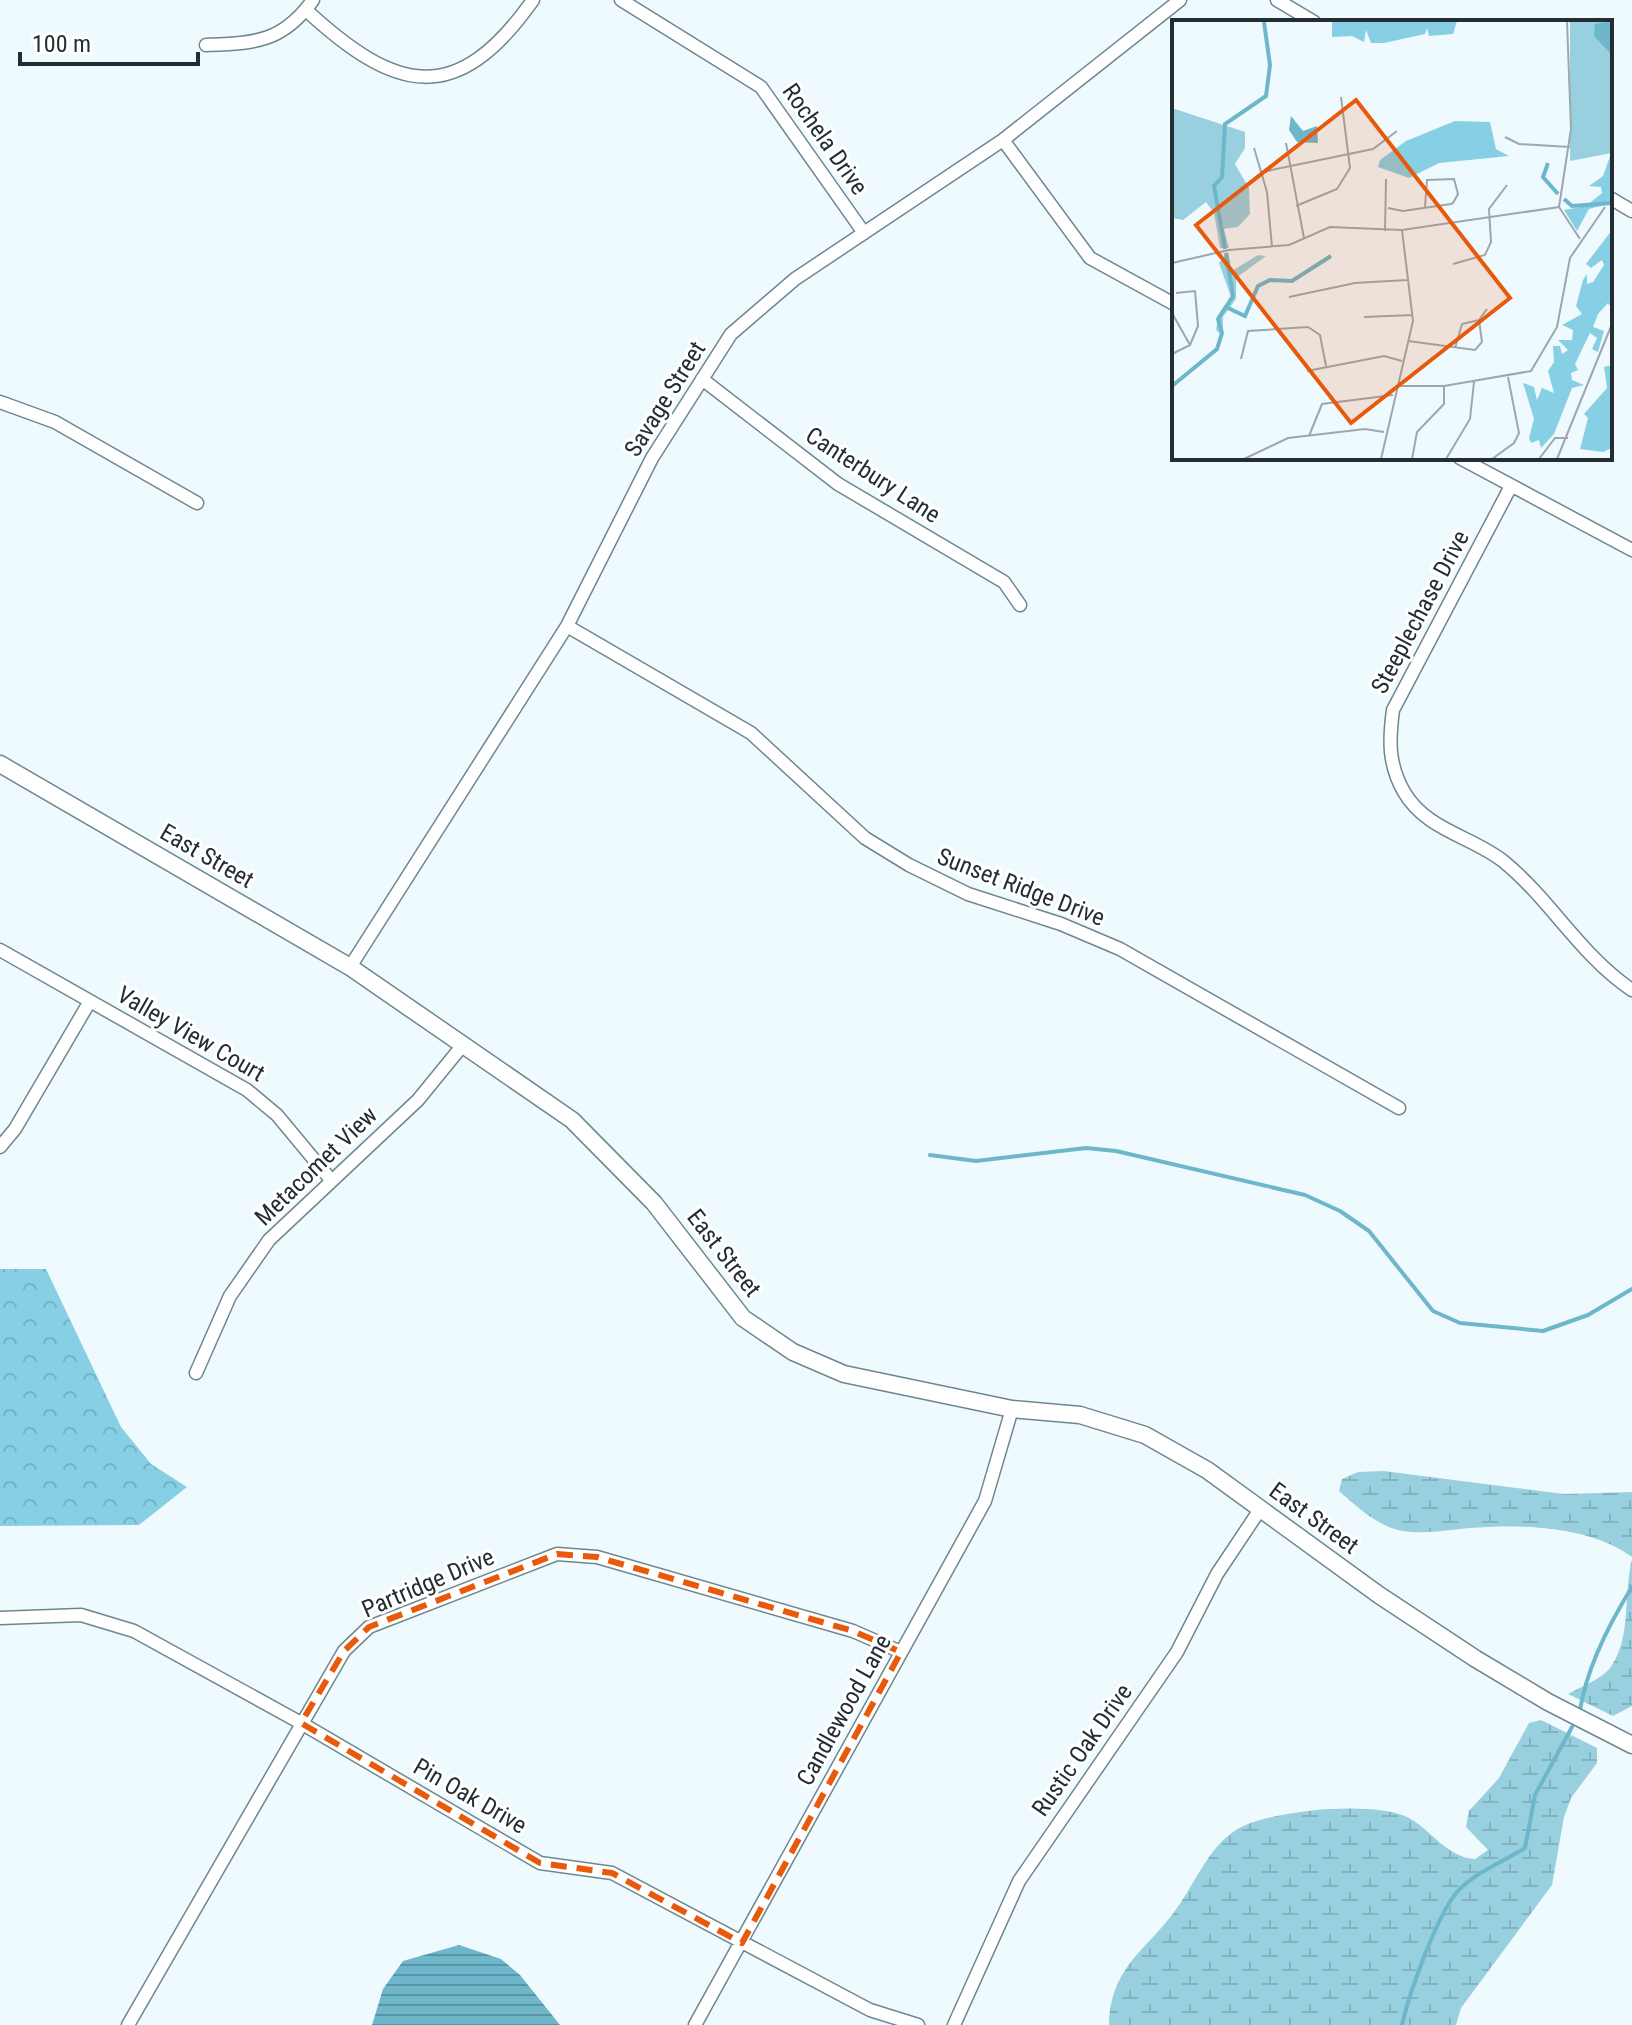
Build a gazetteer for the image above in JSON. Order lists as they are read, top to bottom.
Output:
{
  "streets": {
    "street": [
      "Rochela Drive",
      "Savage Street",
      "Canterbury Lane",
      "Steeplechase Drive",
      "East Street",
      "Sunset Ridge Drive",
      "Valley View Court",
      "Metacomet View",
      "Partridge Drive",
      "Candlewood Lane",
      "Rustic Oak Drive",
      "Pin Oak Drive"
    ]
  },
  "crossings": [
    ["Rochela Drive", "Savage Street"],
    ["Savage Street", "Canterbury Lane"],
    ["Savage Street", "East Street"],
    ["Savage Street", "Sunset Ridge Drive"],
    ["East Street", "Metacomet View"],
    ["East Street", "Candlewood Lane"],
    ["East Street", "Rustic Oak Drive"],
    ["Valley View Court", "Metacomet View"],
    ["Partridge Drive", "Candlewood Lane"],
    ["Partridge Drive", "Pin Oak Drive"],
    ["Candlewood Lane", "Pin Oak Drive"]
  ],
  "scale_bar": "100 m"
}
